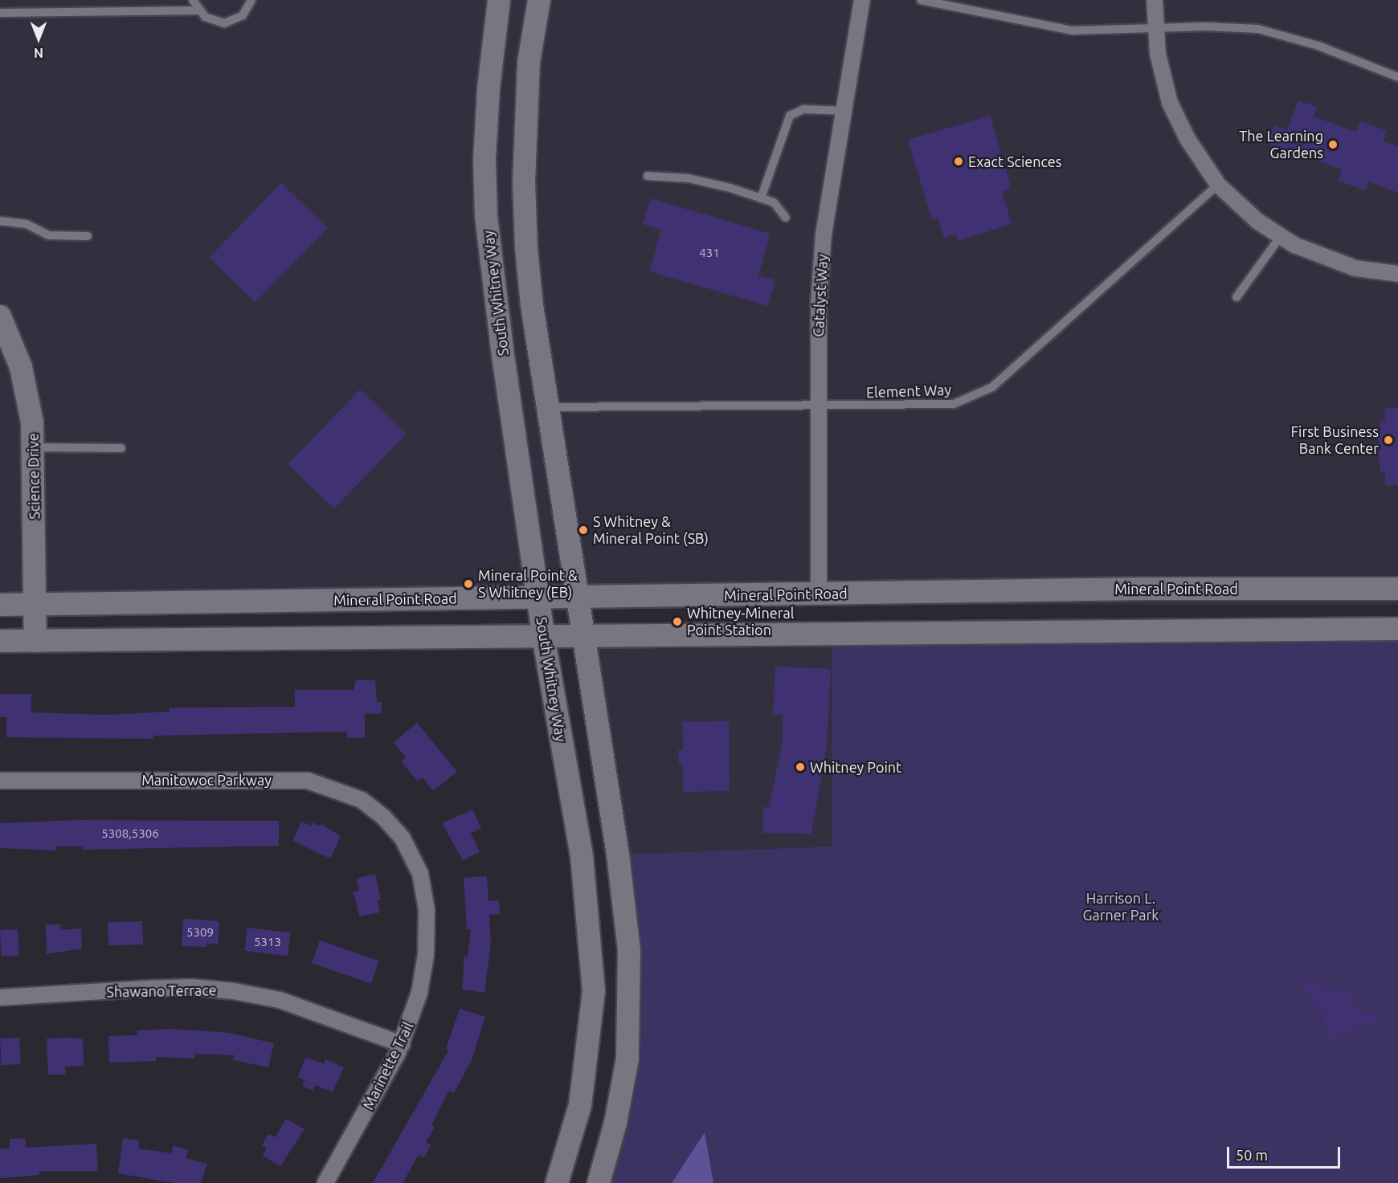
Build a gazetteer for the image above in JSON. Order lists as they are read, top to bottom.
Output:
{
  "streets": {
    "main road": ["South Whitney Way", "Science Drive", "Mineral Point Road"],
    "street": [
      "Catalyst Way",
      "Manitowoc Parkway",
      "Shawano Terrace",
      "Marinette Trail"
    ],
    "lane": ["Element Way"]
  },
  "crossings": [
    ["South Whitney Way", "Mineral Point Road"],
    ["Catalyst Way", "Element Way"],
    ["Catalyst Way", "Mineral Point Road"],
    ["Science Drive", "Mineral Point Road"],
    ["Manitowoc Parkway", "Marinette Trail"],
    ["Shawano Terrace", "Marinette Trail"]
  ],
  "parks": ["Harrison L. Garner Park"],
  "places": [
    "The Learning Gardens",
    "Exact Sciences",
    "First Business Bank Center",
    "S Whitney & Mineral Point (SB)",
    "Mineral Point & S Whitney (EB)",
    "Whitney-Mineral Point Station",
    "Whitney Point"
  ],
  "house_numbers": [
    "431",
    "5308,5306",
    "5309",
    "5313"
  ],
  "scale_bar": "50 m",
  "north": "bottom"
}
